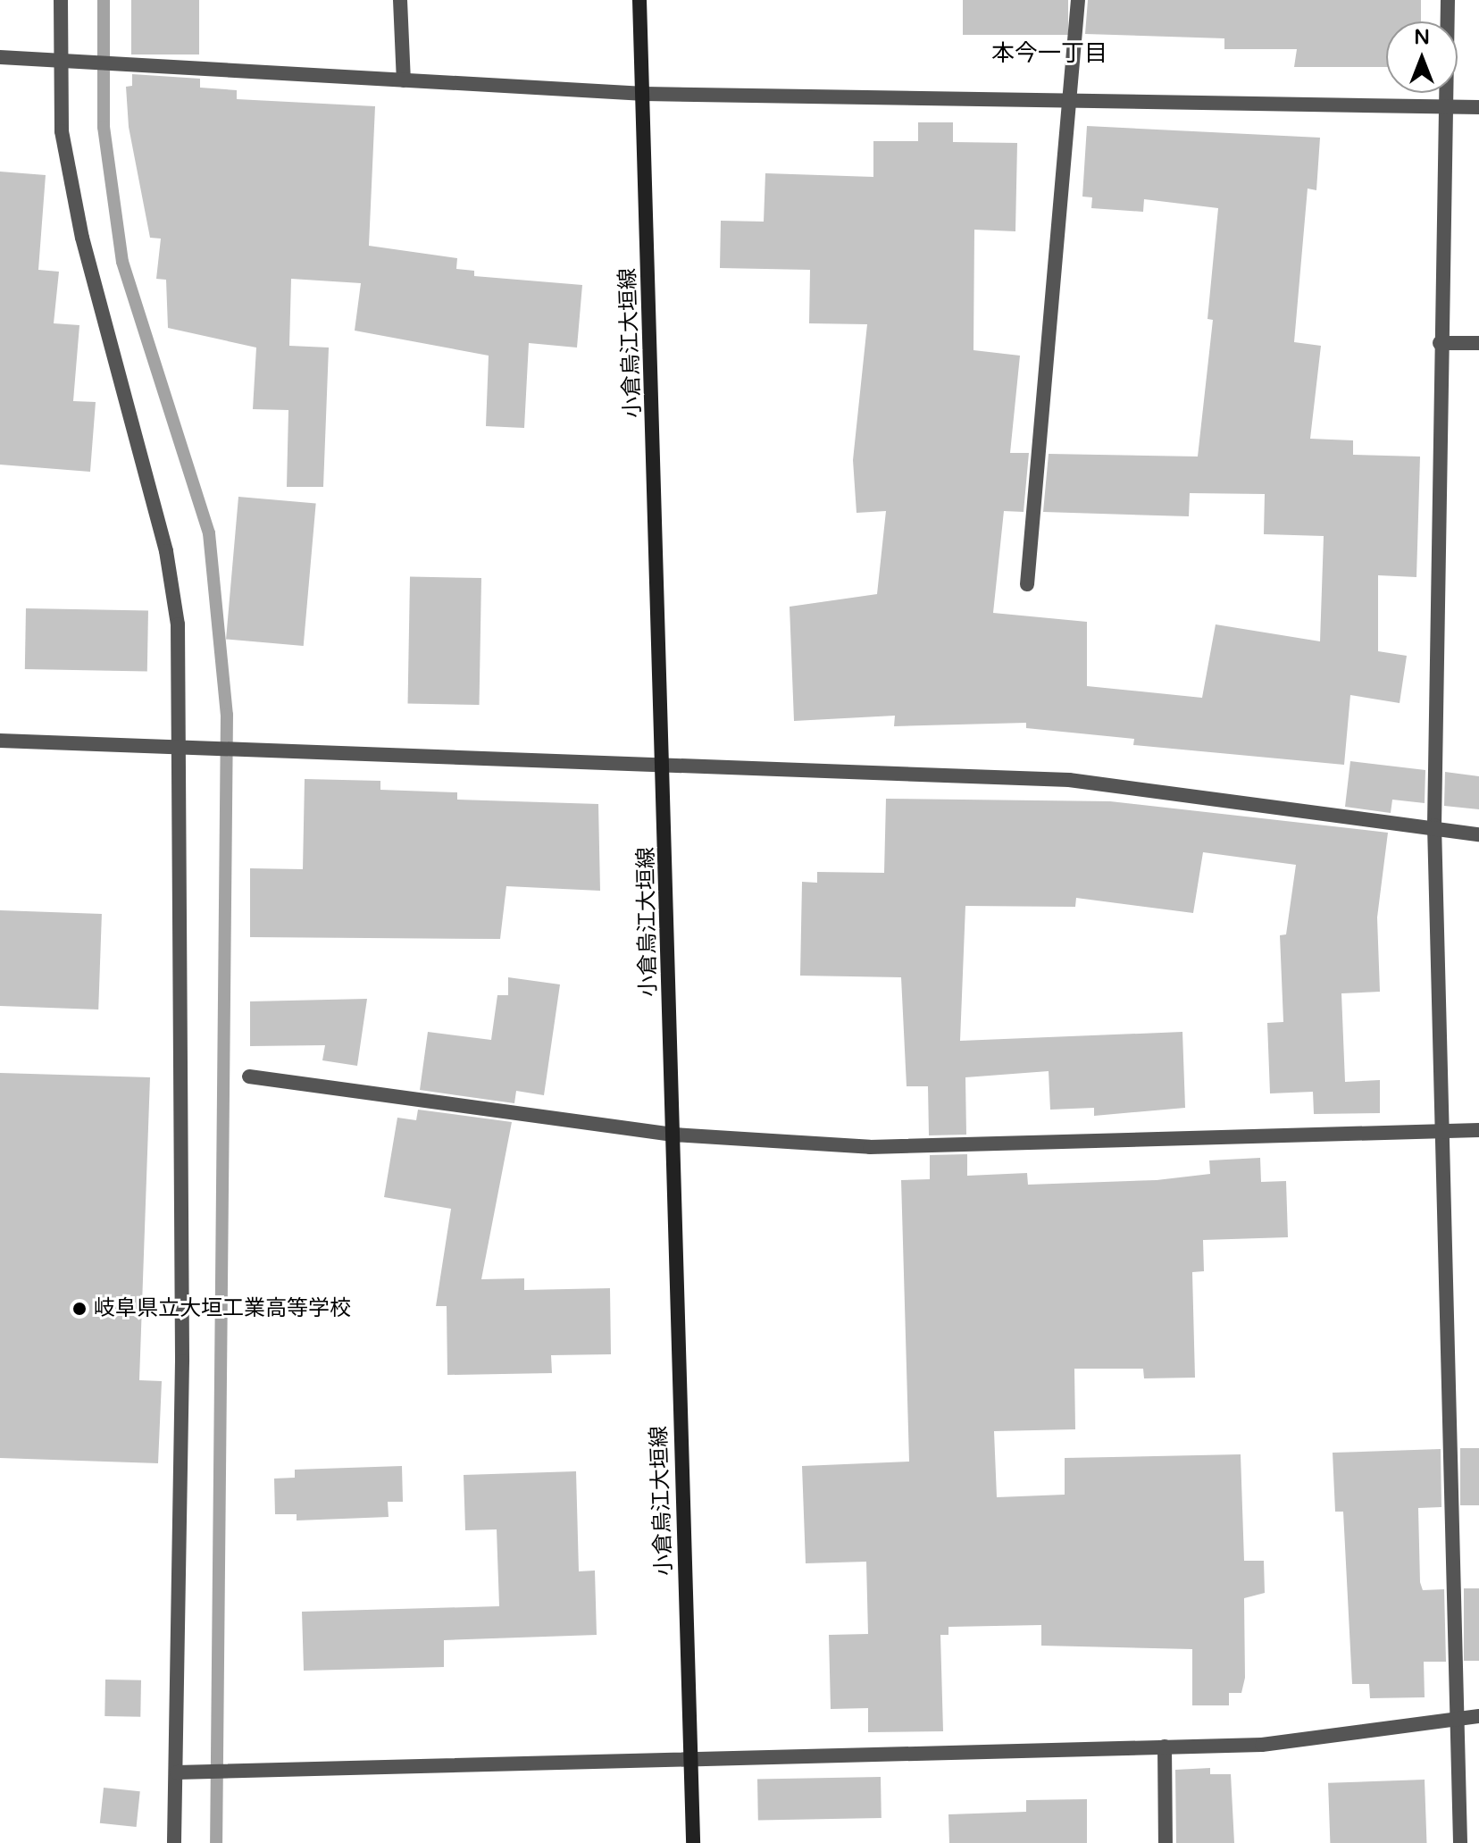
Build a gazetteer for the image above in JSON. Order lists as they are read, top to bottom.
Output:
{
  "streets": {
    "main road": ["小倉烏江大垣線"]
  },
  "districts": ["本今一丁目"],
  "places": ["岐阜県立大垣工業高等学校"],
  "north": "top"
}
